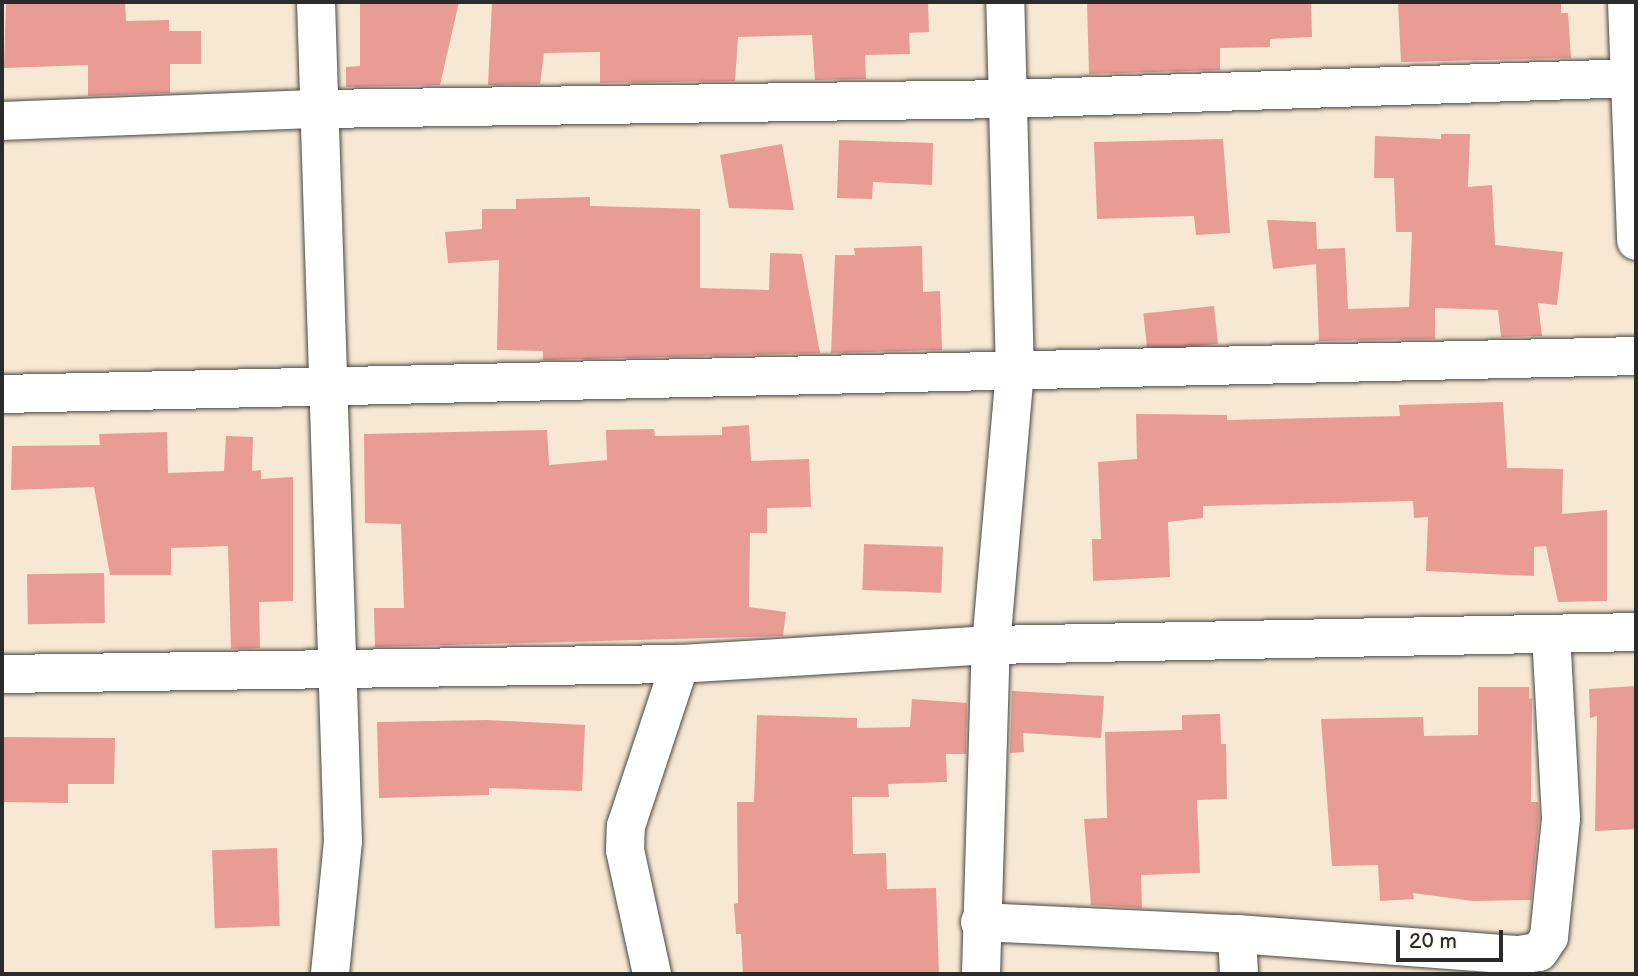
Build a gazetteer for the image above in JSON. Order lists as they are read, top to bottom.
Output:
{
  "scale_bar": "20 m"
}
